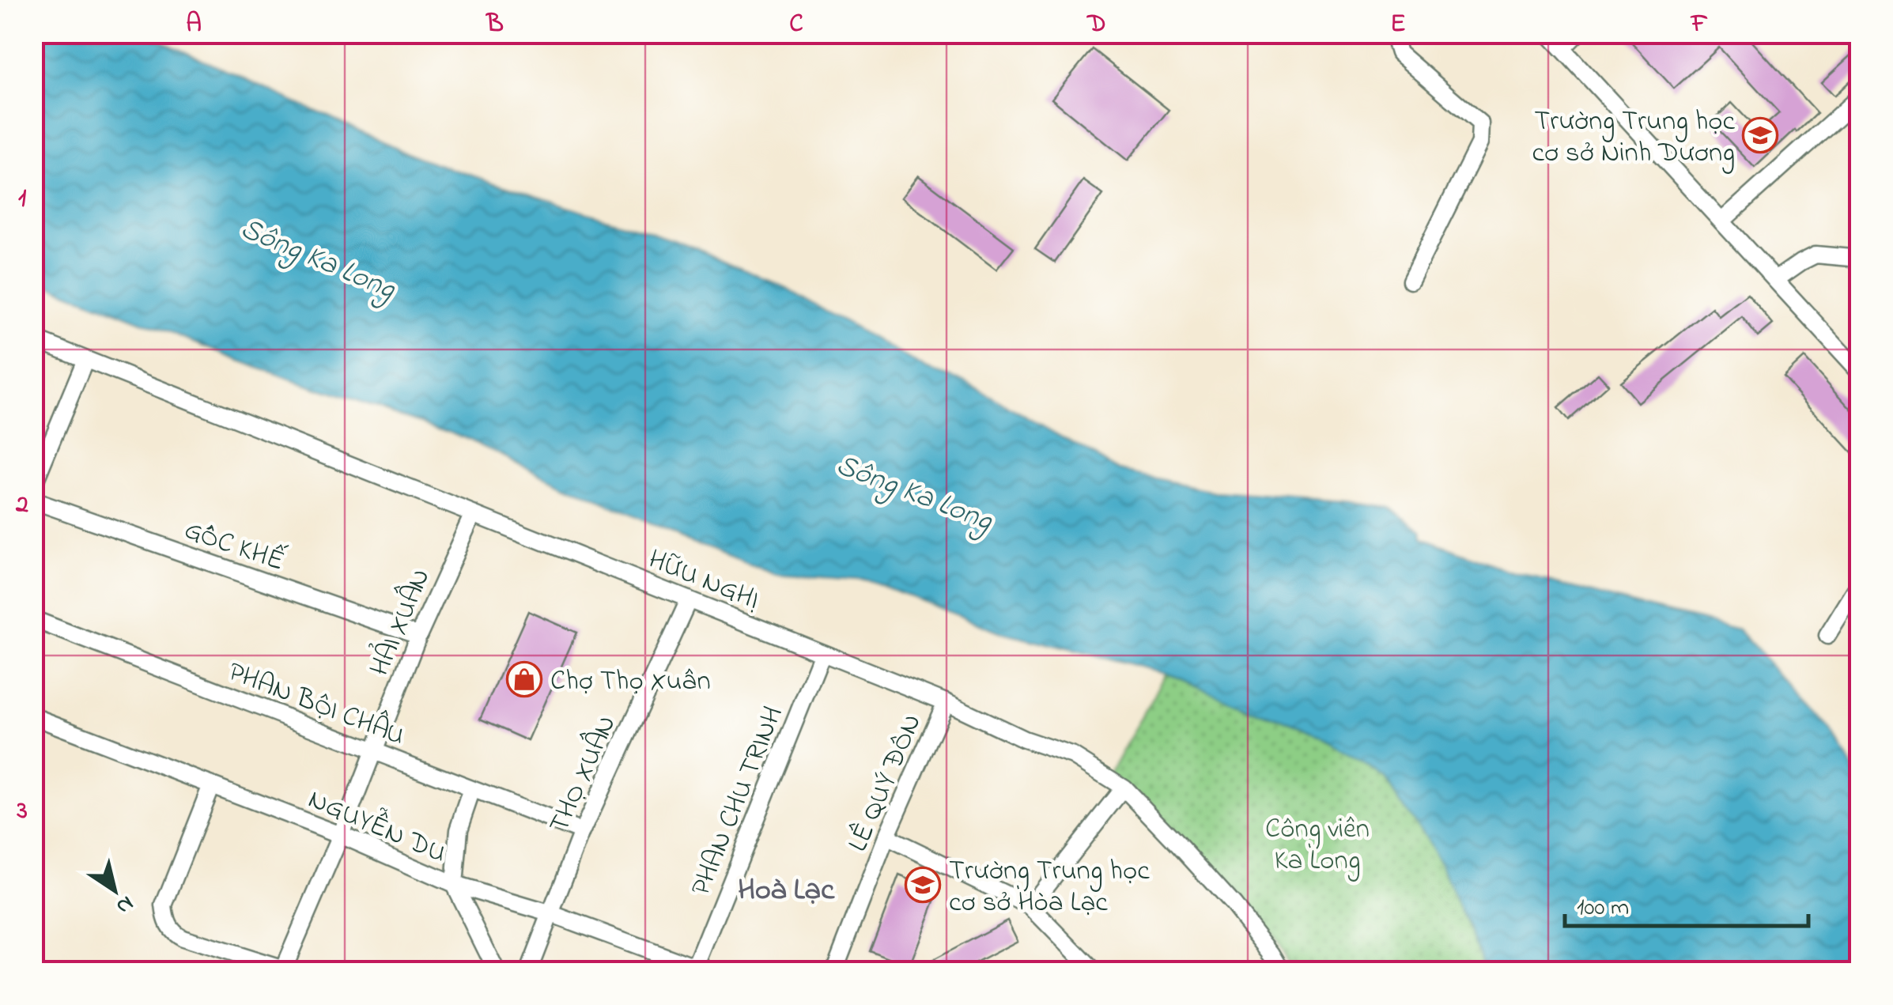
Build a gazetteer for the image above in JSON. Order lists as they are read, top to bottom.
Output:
{
  "streets": {
    "street": [
      "GỐC KHẾ",
      "HỮU NGHỊ",
      "HẢI XUÂN",
      "PHAN BỘI CHÂU",
      "THỌ XUÂN",
      "LÊ QUÝ ĐÔN",
      "PHAN CHU TRINH",
      "NGUYỄN DU"
    ]
  },
  "crossings": [
    ["GỐC KHẾ", "HẢI XUÂN"],
    ["HỮU NGHỊ", "HẢI XUÂN"],
    ["HỮU NGHỊ", "THỌ XUÂN"],
    ["HỮU NGHỊ", "LÊ QUÝ ĐÔN"],
    ["HỮU NGHỊ", "PHAN CHU TRINH"],
    ["HẢI XUÂN", "PHAN BỘI CHÂU"],
    ["HẢI XUÂN", "NGUYỄN DU"],
    ["PHAN BỘI CHÂU", "THỌ XUÂN"],
    ["THỌ XUÂN", "NGUYỄN DU"],
    ["PHAN CHU TRINH", "NGUYỄN DU"]
  ],
  "districts": ["Hoà Lạc"],
  "water": ["Sông Ka Long"],
  "parks": ["Công viên Ka Long"],
  "places": {
    "school or university": ["Trường Trung học cơ sở Ninh Dương", "Trường Trung học cơ sở Hòa Lạc"],
    "shop": ["Chợ Thọ Xuân"]
  },
  "scale_bar": "100 m",
  "north": "bottom right",
  "grid": {
    "columns": [
      "A",
      "B",
      "C",
      "D",
      "E",
      "F"
    ],
    "rows": ["1", "2", "3"]
  }
}
